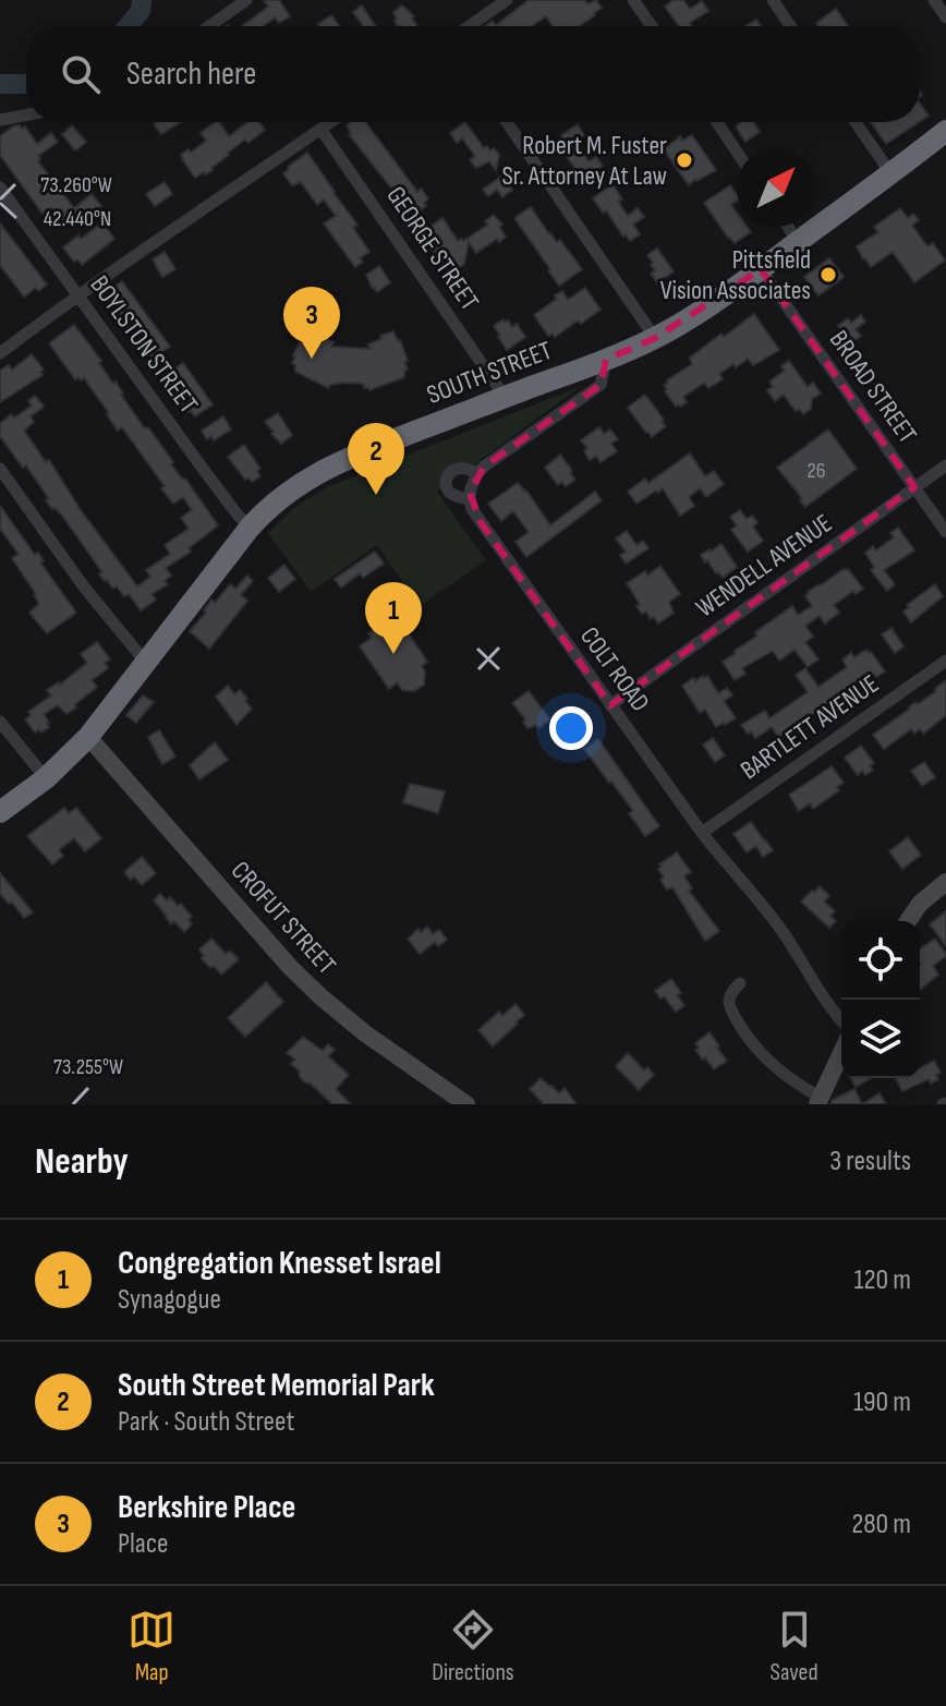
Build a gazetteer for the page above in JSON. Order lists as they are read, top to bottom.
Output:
{
  "streets": {
    "highway": ["SOUTH STREET"],
    "street": [
      "GEORGE STREET",
      "BOYLSTON STREET",
      "BROAD STREET",
      "WENDELL AVENUE",
      "COLT ROAD",
      "BARTLETT AVENUE",
      "CROFUT STREET"
    ]
  },
  "crossings": [
    ["GEORGE STREET", "SOUTH STREET"],
    ["BOYLSTON STREET", "SOUTH STREET"],
    ["SOUTH STREET", "BROAD STREET"],
    ["SOUTH STREET", "CROFUT STREET"],
    ["BROAD STREET", "WENDELL AVENUE"],
    ["WENDELL AVENUE", "COLT ROAD"],
    ["COLT ROAD", "BARTLETT AVENUE"]
  ],
  "places": ["Robert M. Fuster Sr. Attorney At Law", "Pittsfield Vision Associates"],
  "house_numbers": ["26"],
  "north": "top right",
  "page": {
    "search": "Search here",
    "pins": ["3", "2", "1"],
    "heading": ["Nearby", "3 results"],
    "list": [
      {
        "mark": "1",
        "name": "Congregation Knesset Israel",
        "note": "Synagogue",
        "value": "120 m"
      },
      {
        "mark": "2",
        "name": "South Street Memorial Park",
        "note": "Park · South Street",
        "value": "190 m"
      },
      {
        "mark": "3",
        "name": "Berkshire Place",
        "note": "Place",
        "value": "280 m"
      }
    ],
    "nav": ["Map", "Directions", "Saved"]
  },
  "coordinates": ["73.260°W", "42.440°N", "73.255°W"]
}
